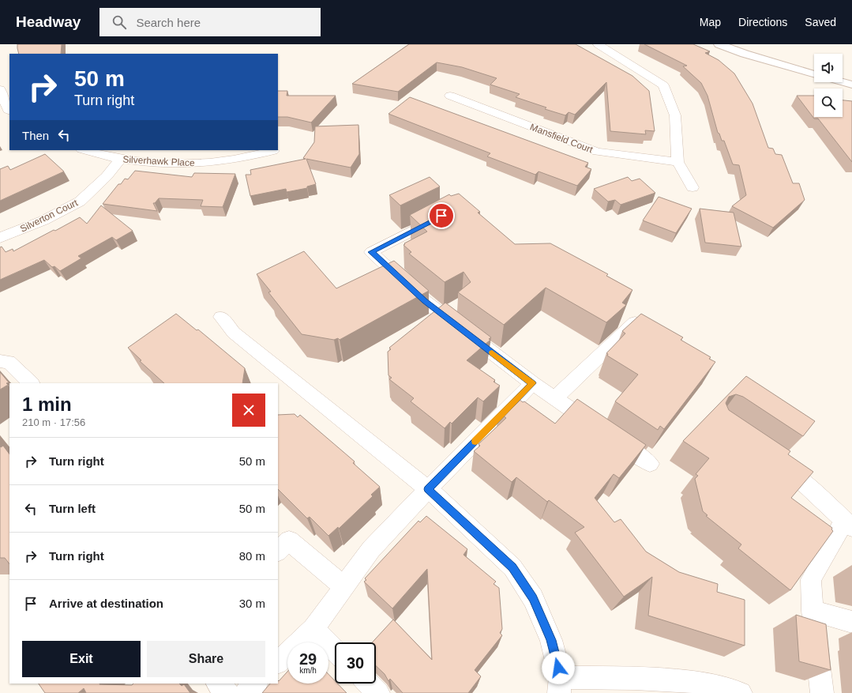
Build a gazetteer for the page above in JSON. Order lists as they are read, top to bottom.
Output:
{
  "streets": {
    "street": ["Mansfield Court", "Silverhawk Place", "Silverton Court"]
  },
  "crossings": [
    ["Silverhawk Place", "Silverton Court"]
  ],
  "page": {
    "header": "Headway",
    "search": "Search here",
    "nav": ["Map", "Directions", "Saved"],
    "turn": ["50 m", "Turn right"],
    "then": "Then",
    "heading": ["1 min", "210 m · 17:56"],
    "list": [
      {
        "name": "Turn right",
        "value": "50 m"
      },
      {
        "name": "Turn left",
        "value": "50 m"
      },
      {
        "name": "Turn right",
        "value": "80 m"
      },
      {
        "name": "Arrive at destination",
        "value": "30 m"
      }
    ],
    "buttons": ["Exit", "Share"],
    "speed": "29 km/h",
    "limit": "30"
  }
}
